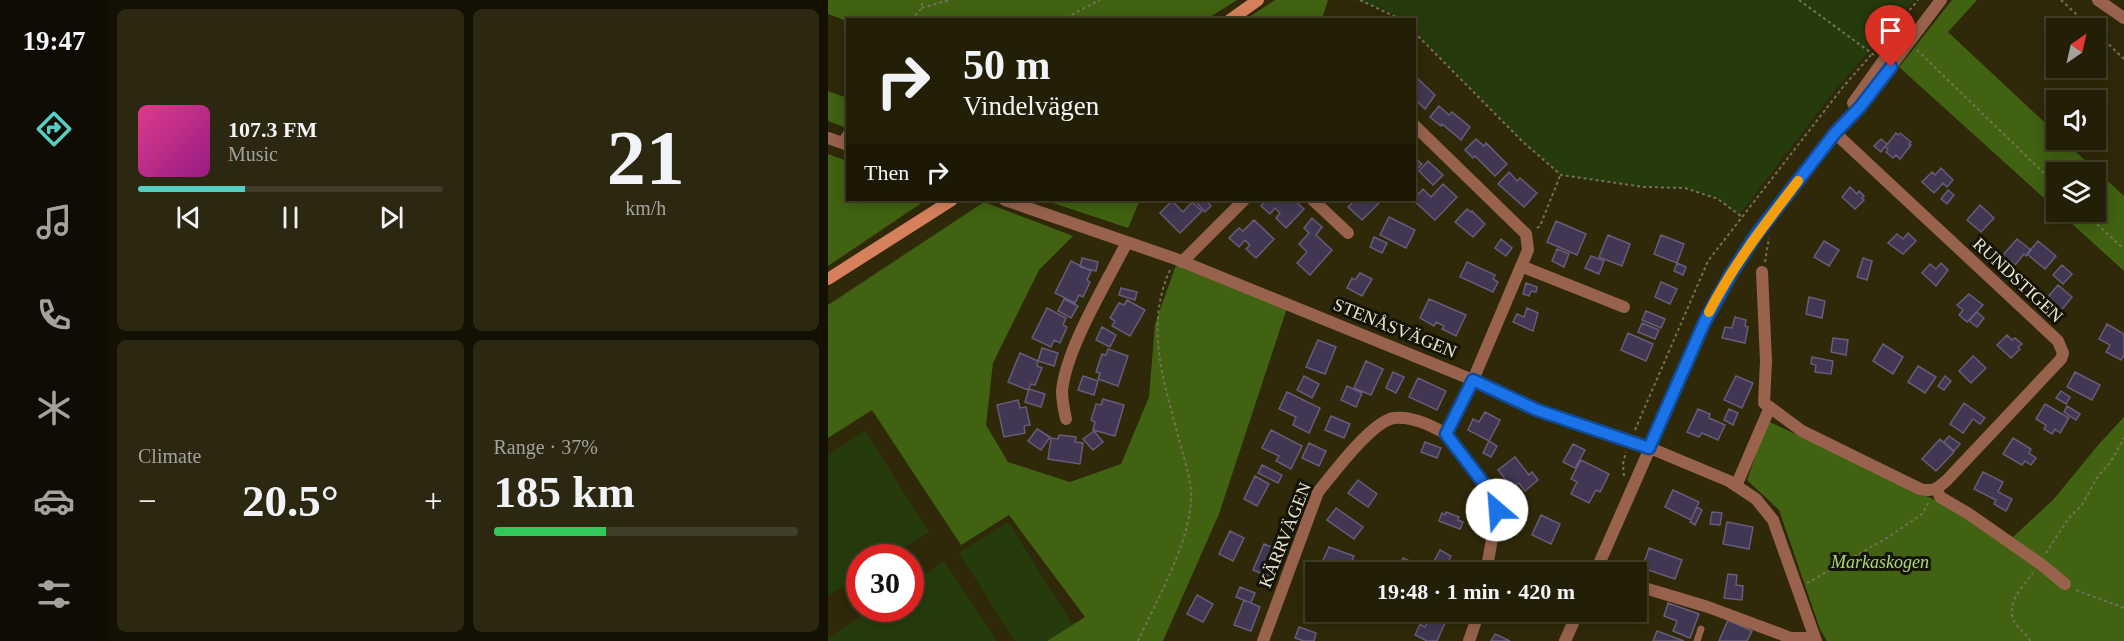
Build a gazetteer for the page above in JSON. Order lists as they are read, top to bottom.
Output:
{
  "streets": {
    "street": ["RUNDSTIGEN", "STENÅSVÄGEN", "KÄRRVÄGEN"]
  },
  "parks": ["Markaskogen"],
  "north": "top right",
  "page": {
    "tabs": "19:47",
    "tile": [
      ["21", "km/h"],
      "Climate",
      ["Range · 37%", "185 km"]
    ],
    "turn": ["50 m", "Vindelvägen"],
    "song": ["107.3 FM", "Music"],
    "then": "Then",
    "heat": ["−", "20.5°", "+"],
    "limit": "30",
    "trip": "19:48 · 1 min · 420 m"
  }
}
